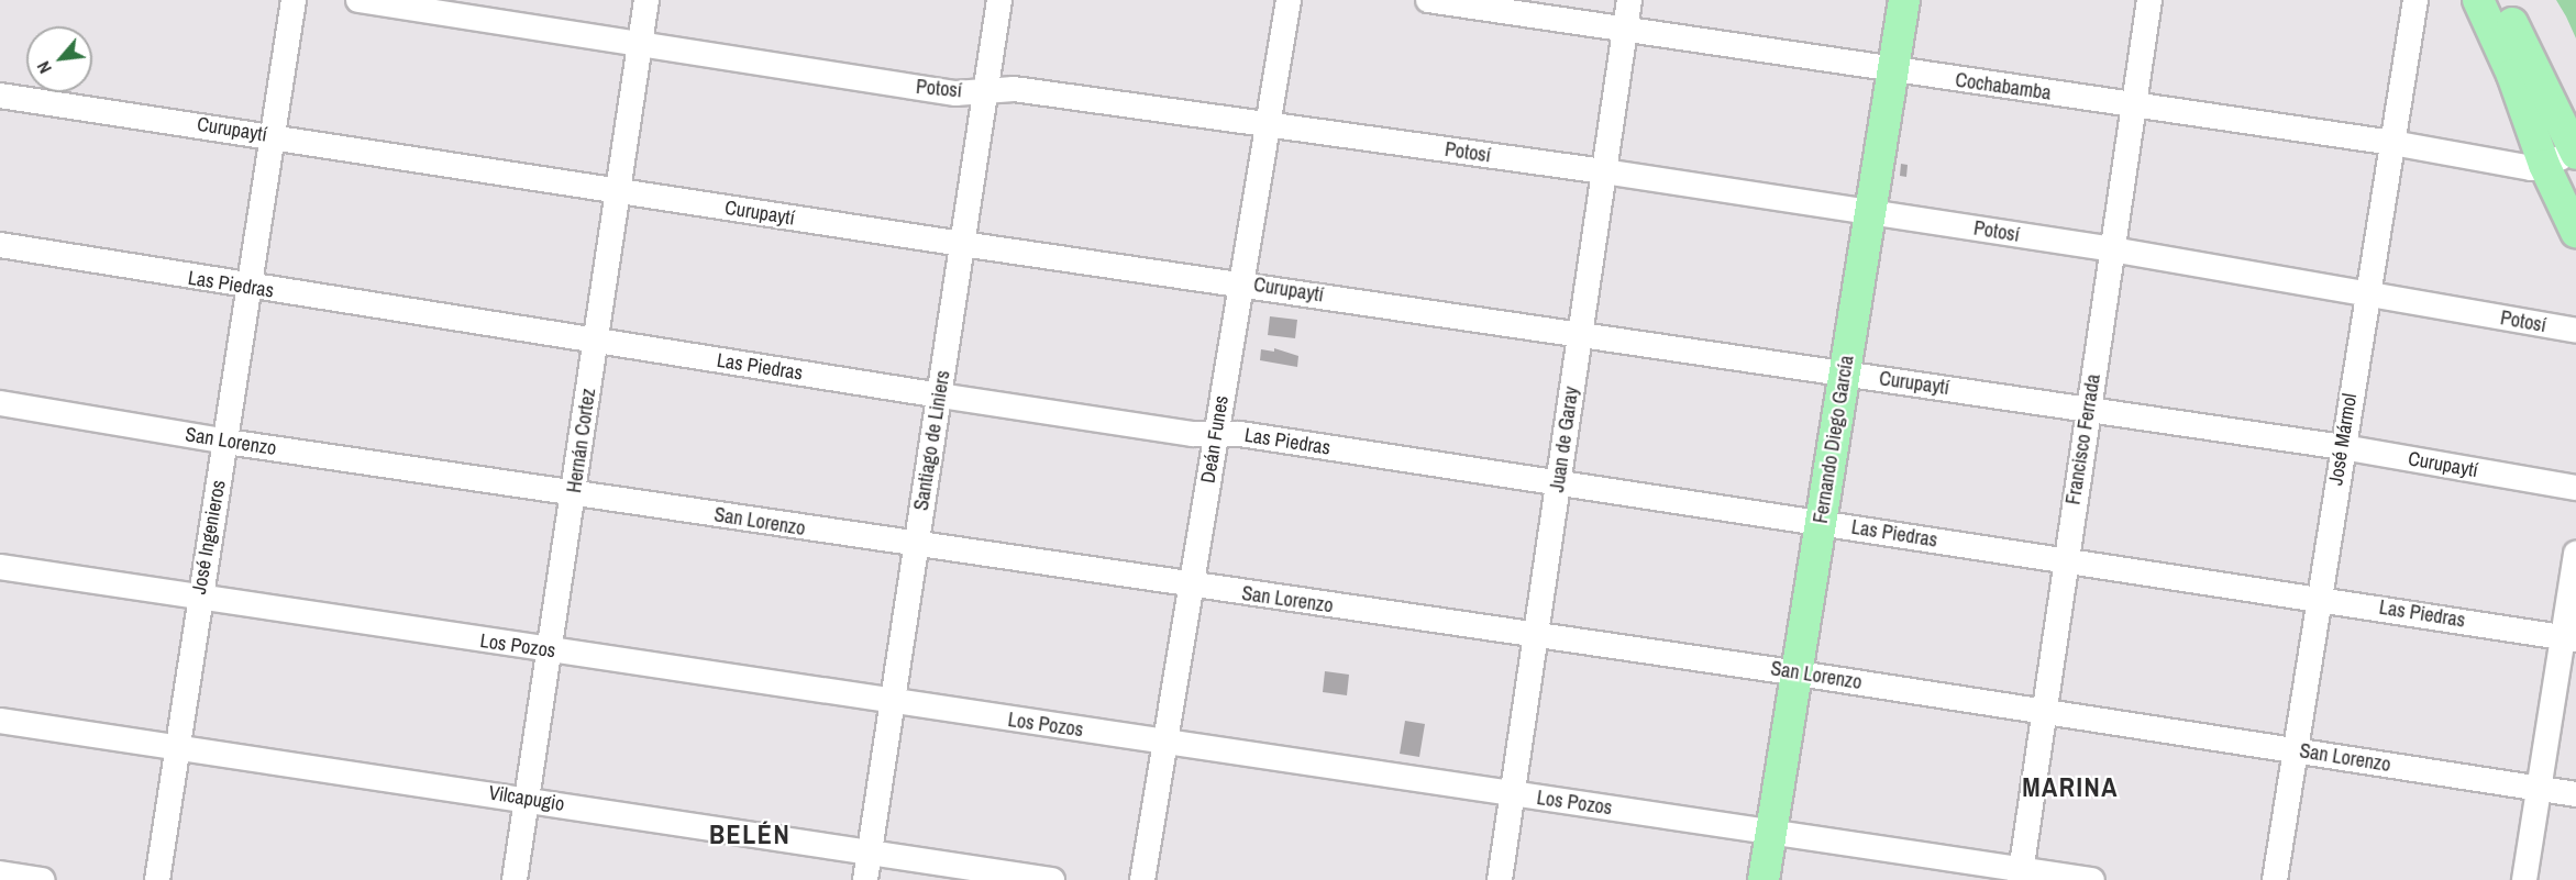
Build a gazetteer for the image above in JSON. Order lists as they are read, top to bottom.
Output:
{
  "streets": {
    "main road": ["Fernando Diego García"],
    "street": [
      "Cochabamba",
      "Potosí",
      "Curupaytí",
      "Las Piedras",
      "Deán Funes",
      "Juan de Garay",
      "Francisco Ferrada",
      "José Mármol",
      "Hernán Cortez",
      "Santiago de Liniers",
      "San Lorenzo",
      "José Ingenieros",
      "Los Pozos",
      "Vilcapugio"
    ]
  },
  "crossings": [
    ["Cochabamba", "Juan de Garay"],
    ["Cochabamba", "Fernando Diego García"],
    ["Cochabamba", "Francisco Ferrada"],
    ["Cochabamba", "José Mármol"],
    ["Potosí", "Deán Funes"],
    ["Potosí", "Juan de Garay"],
    ["Potosí", "Fernando Diego García"],
    ["Potosí", "Francisco Ferrada"],
    ["Potosí", "José Mármol"],
    ["Potosí", "Hernán Cortez"],
    ["Potosí", "Santiago de Liniers"],
    ["Curupaytí", "Deán Funes"],
    ["Curupaytí", "Juan de Garay"],
    ["Curupaytí", "Fernando Diego García"],
    ["Curupaytí", "Francisco Ferrada"],
    ["Curupaytí", "José Mármol"],
    ["Curupaytí", "Hernán Cortez"],
    ["Curupaytí", "Santiago de Liniers"],
    ["Curupaytí", "José Ingenieros"],
    ["Las Piedras", "Deán Funes"],
    ["Las Piedras", "Juan de Garay"],
    ["Las Piedras", "Fernando Diego García"],
    ["Las Piedras", "Francisco Ferrada"],
    ["Las Piedras", "José Mármol"],
    ["Las Piedras", "Hernán Cortez"],
    ["Las Piedras", "Santiago de Liniers"],
    ["Las Piedras", "José Ingenieros"],
    ["Deán Funes", "San Lorenzo"],
    ["Deán Funes", "Los Pozos"],
    ["Juan de Garay", "San Lorenzo"],
    ["Juan de Garay", "Los Pozos"],
    ["Fernando Diego García", "San Lorenzo"],
    ["Fernando Diego García", "Los Pozos"],
    ["Francisco Ferrada", "San Lorenzo"],
    ["Francisco Ferrada", "Los Pozos"],
    ["José Mármol", "San Lorenzo"],
    ["Hernán Cortez", "San Lorenzo"],
    ["Hernán Cortez", "Los Pozos"],
    ["Hernán Cortez", "Vilcapugio"],
    ["Santiago de Liniers", "San Lorenzo"],
    ["Santiago de Liniers", "Los Pozos"],
    ["Santiago de Liniers", "Vilcapugio"],
    ["San Lorenzo", "José Ingenieros"],
    ["José Ingenieros", "Los Pozos"],
    ["José Ingenieros", "Vilcapugio"]
  ],
  "districts": ["MARINA", "BELÉN"],
  "north": "bottom left"
}
